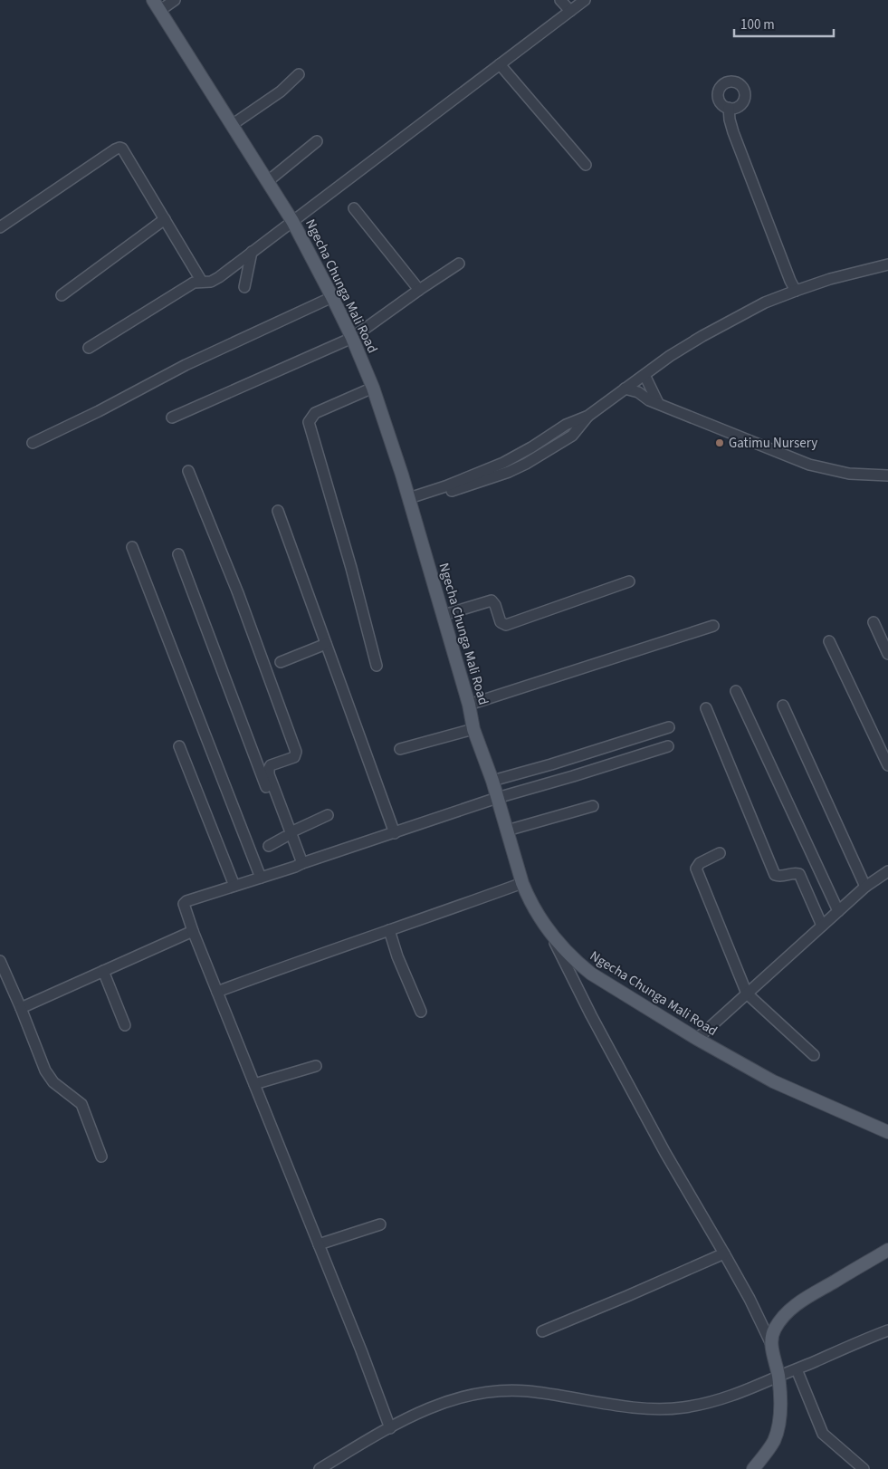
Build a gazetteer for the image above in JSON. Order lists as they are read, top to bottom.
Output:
{
  "streets": {
    "main road": ["Ngecha Chunga Mali Road"]
  },
  "places": ["Gatimu Nursery"],
  "scale_bar": "100 m"
}
